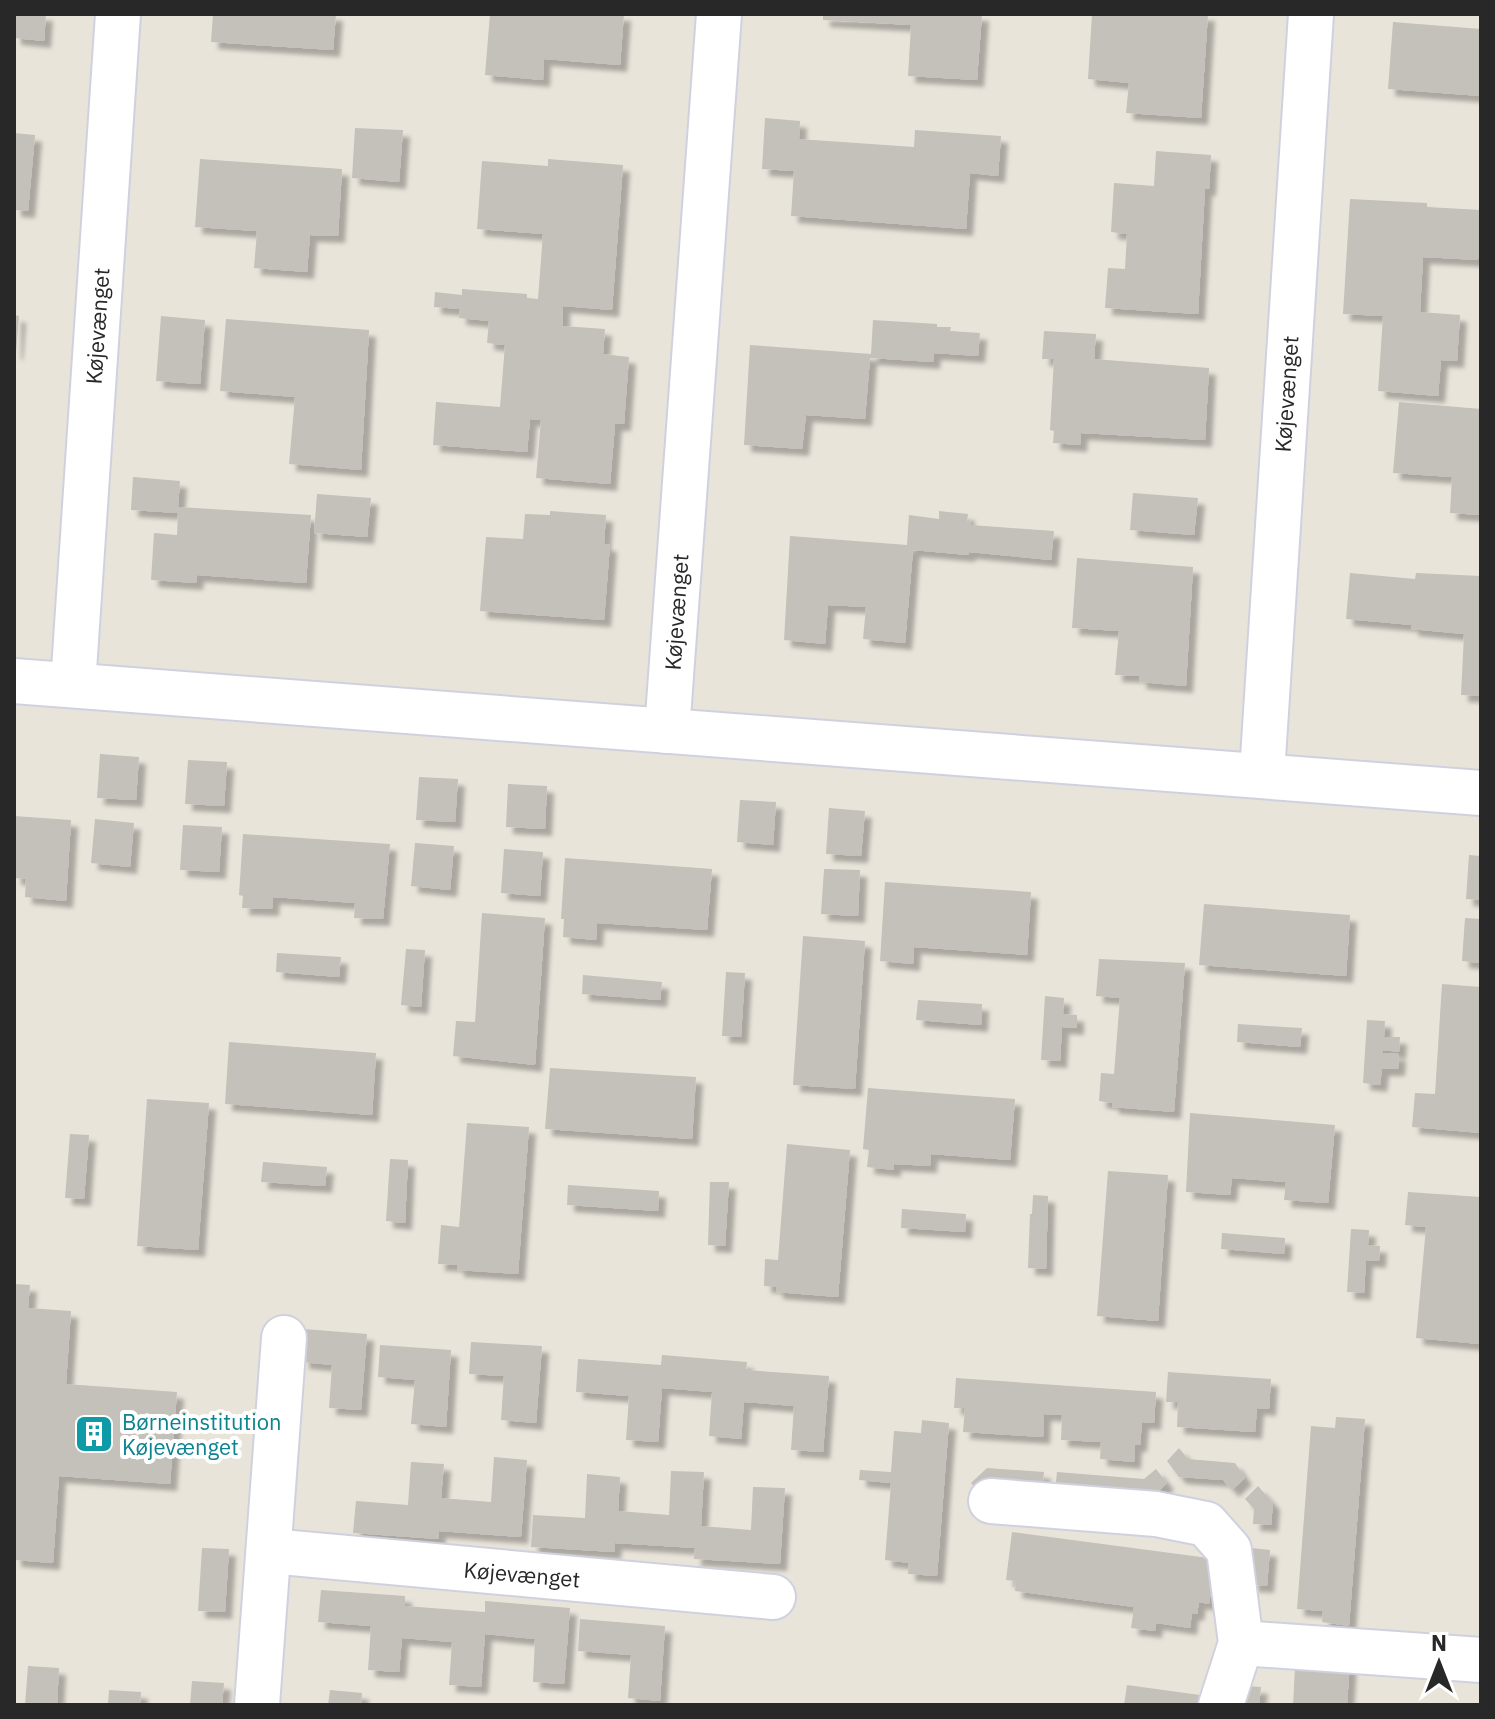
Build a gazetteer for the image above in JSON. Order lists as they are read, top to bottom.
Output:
{
  "streets": {
    "street": ["Køjevænget"]
  },
  "places": {
    "building": ["Børneinstitution Køjevænget"]
  },
  "north": "top"
}
